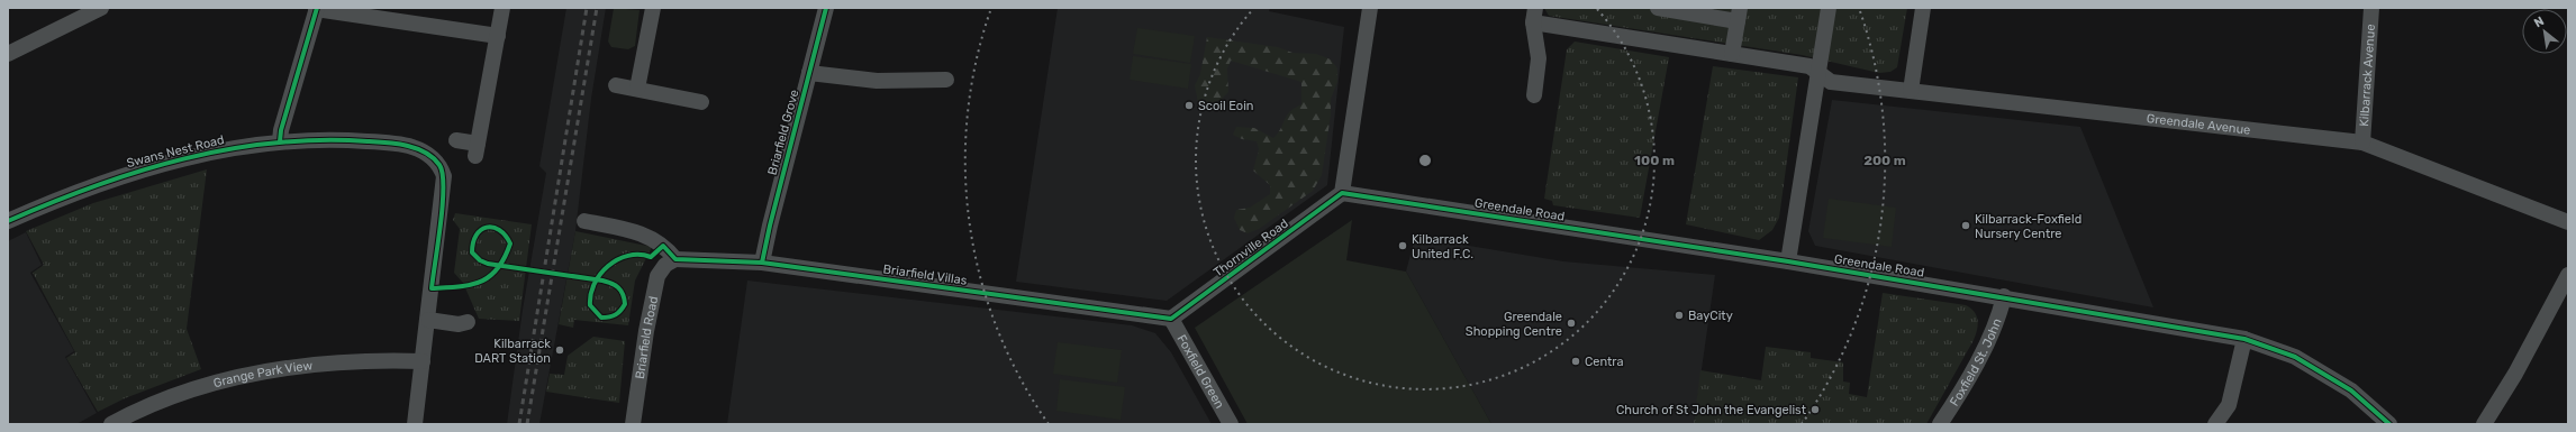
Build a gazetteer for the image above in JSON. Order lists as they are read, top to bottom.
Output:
{
  "streets": {
    "street": [
      "Kilbarrack Avenue",
      "Greendale Avenue",
      "Briarfield Grove",
      "Swans Nest Road",
      "Greendale Road",
      "Thornville Road",
      "Briarfield Villas",
      "Briarfield Road",
      "Foxfield St. John",
      "Foxfield Green",
      "Grange Park View"
    ]
  },
  "crossings": [
    ["Kilbarrack Avenue", "Greendale Avenue"],
    ["Briarfield Grove", "Briarfield Villas"],
    ["Swans Nest Road", "Grange Park View"],
    ["Greendale Road", "Thornville Road"],
    ["Greendale Road", "Foxfield St. John"],
    ["Thornville Road", "Briarfield Villas"],
    ["Thornville Road", "Foxfield Green"],
    ["Briarfield Villas", "Briarfield Road"],
    ["Briarfield Villas", "Foxfield Green"]
  ],
  "places": [
    "Scoil Eoin",
    "Kilbarrack-Foxfield Nursery Centre",
    "Kilbarrack United F.C.",
    "BayCity",
    "Greendale Shopping Centre",
    "Kilbarrack DART Station",
    "Centra",
    "Church of St John the Evangelist"
  ],
  "north": "top left",
  "rings": ["100 m", "200 m"]
}
